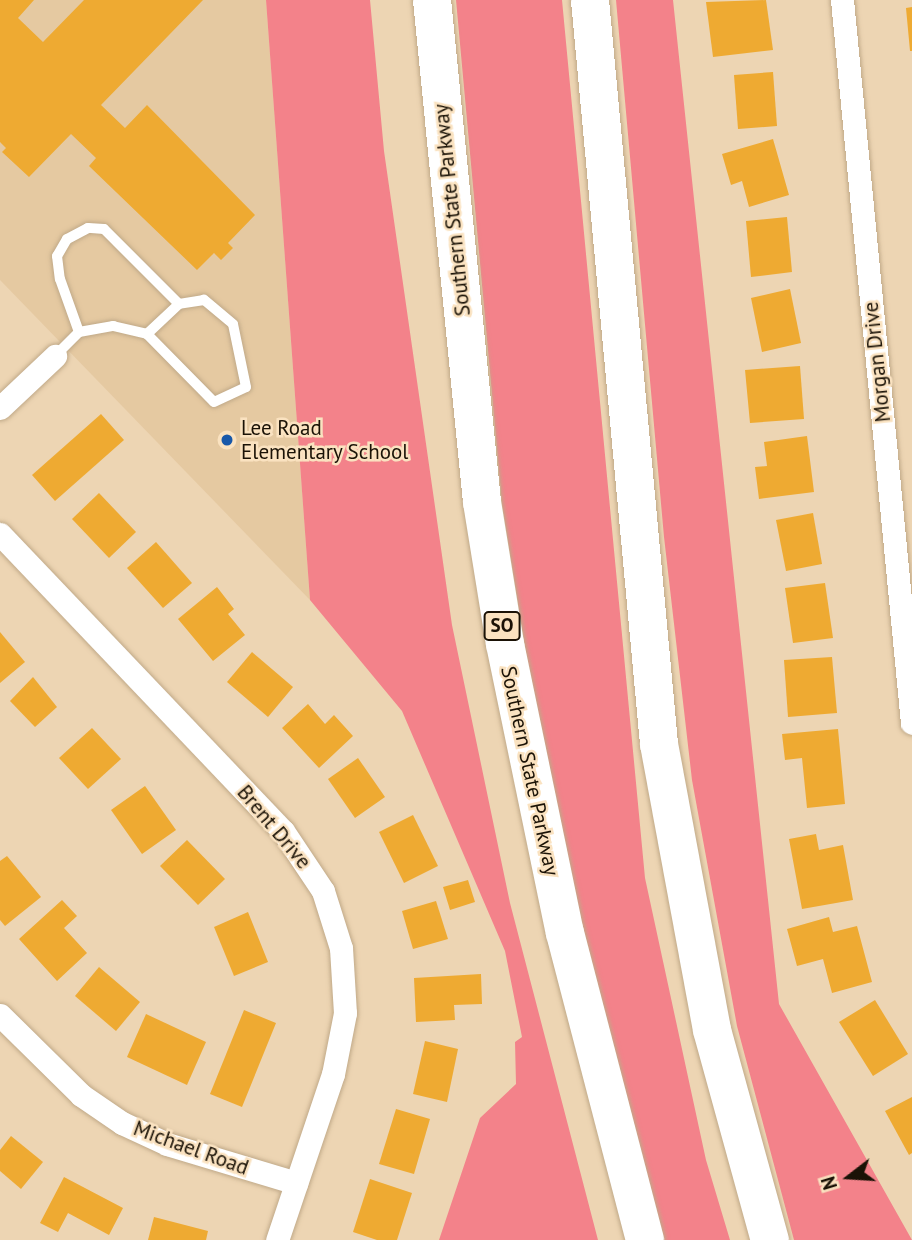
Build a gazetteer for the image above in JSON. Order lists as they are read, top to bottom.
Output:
{
  "streets": {
    "highway": ["Southern State Parkway", "SO"],
    "street": ["Morgan Drive", "Brent Drive", "Michael Road"]
  },
  "crossings": [
    ["Brent Drive", "Michael Road"]
  ],
  "places": ["Lee Road Elementary School"],
  "north": "left"
}
